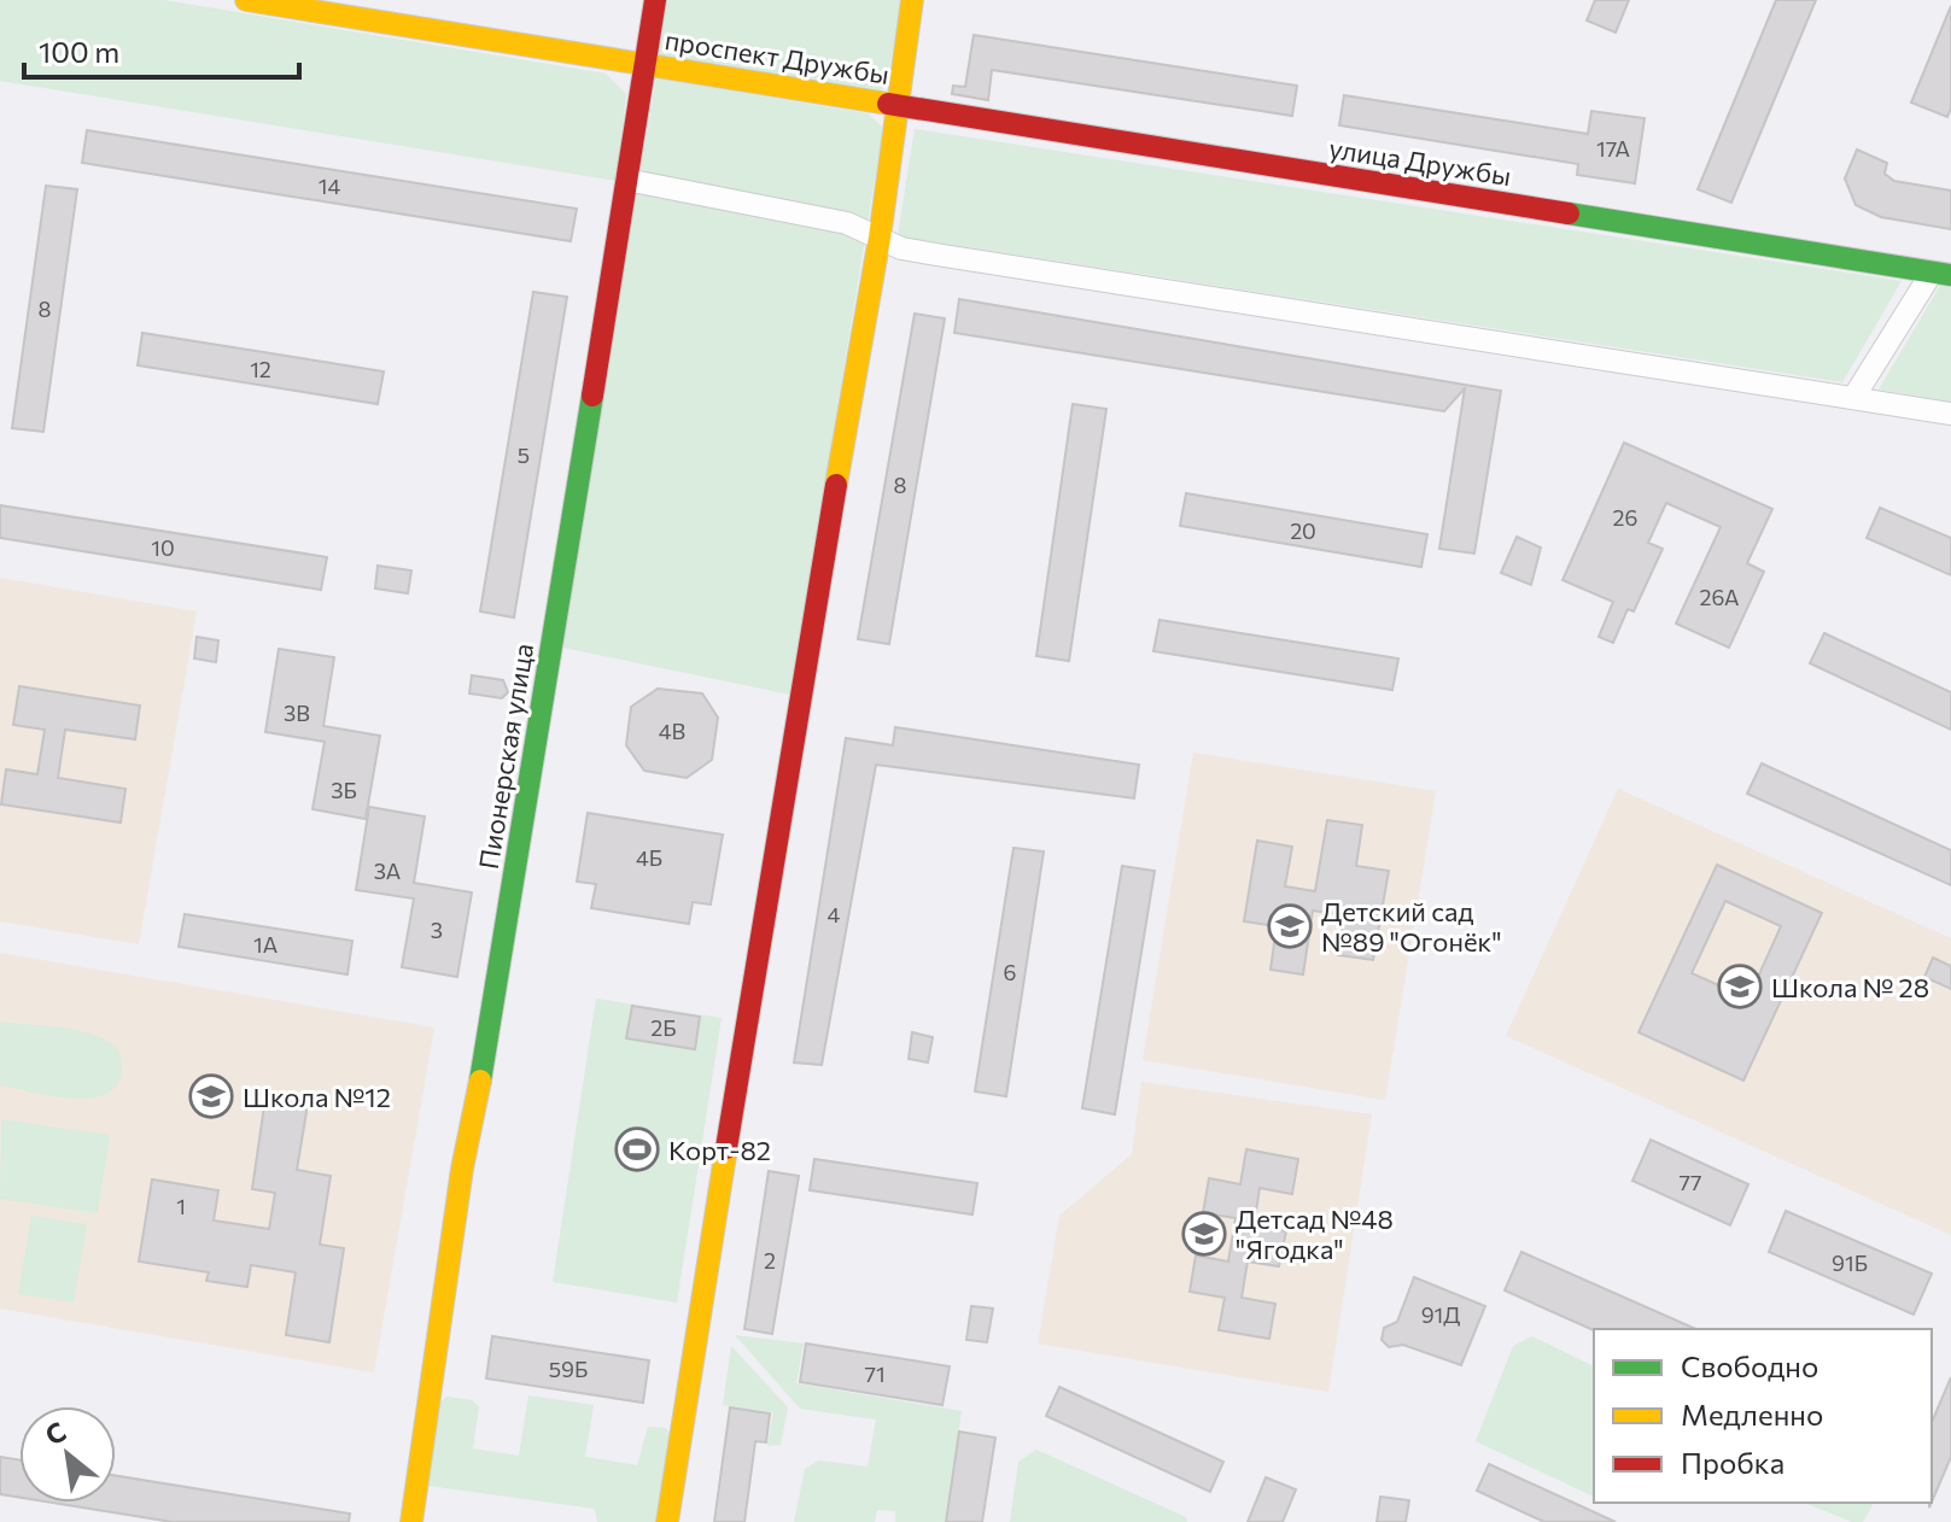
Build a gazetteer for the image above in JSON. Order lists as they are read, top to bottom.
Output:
{
  "streets": {
    "street": ["проспект Дружбы", "улица Дружбы", "Пионерская улица"]
  },
  "crossings": [
    ["проспект Дружбы", "улица Дружбы"],
    ["проспект Дружбы", "Пионерская улица"]
  ],
  "places": {
    "school or university": [
      "Детский сад №89 \"Огонёк\"",
      "Школа № 28",
      "Школа №12",
      "Детсад №48 \"Ягодка\""
    ],
    "sports": ["Корт-82"]
  },
  "house_numbers": [
    "17А",
    "14",
    "8",
    "12",
    "5",
    "8",
    "26",
    "20",
    "10",
    "26А",
    "3В",
    "4В",
    "3Б",
    "4Б",
    "3А",
    "4",
    "3",
    "1А",
    "6",
    "2Б",
    "77",
    "1",
    "2",
    "91Б",
    "91Д",
    "59Б",
    "71"
  ],
  "legend": ["Свободно", "Медленно", "Пробка"],
  "scale_bar": "100 m",
  "north": "top left"
}
